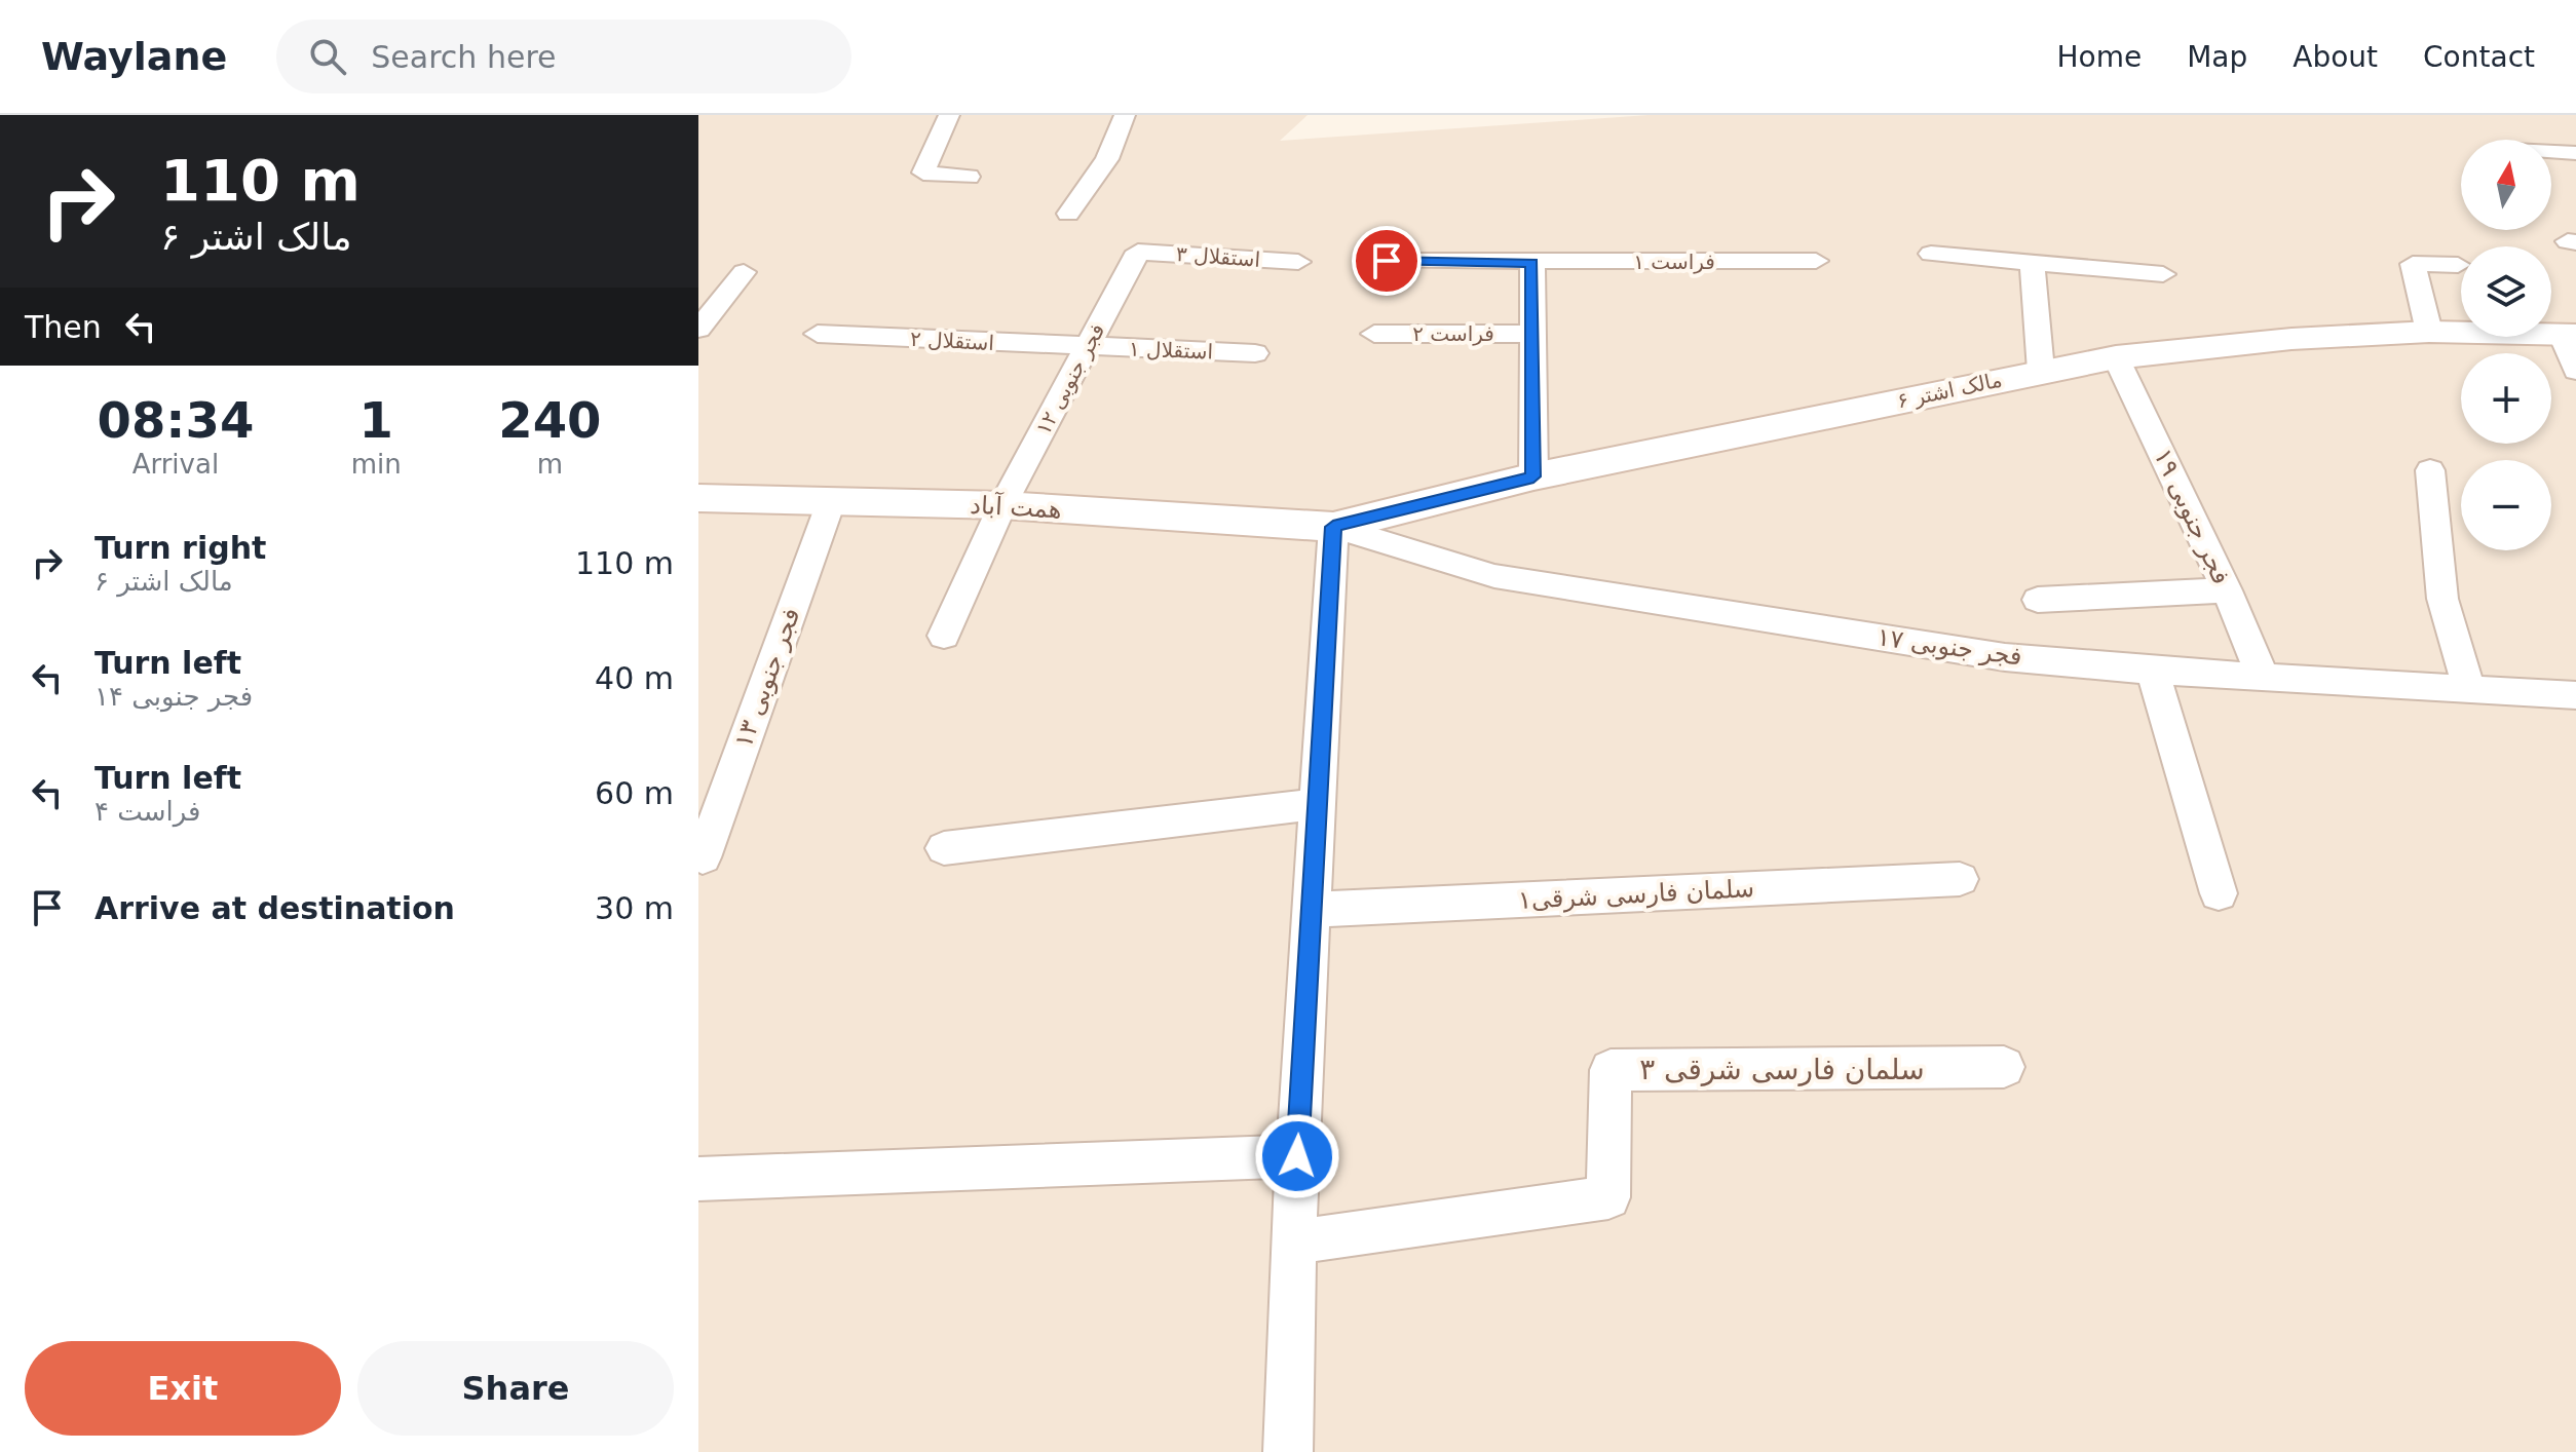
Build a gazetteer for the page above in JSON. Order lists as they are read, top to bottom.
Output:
{
  "streets": {
    "main road": ["مالک اشتر ۶", "همت آباد"],
    "street": [
      "استقلال ۳",
      "فراست ۱",
      "فراست ۲",
      "استقلال ۲",
      "استقلال ۱",
      "فجر جنوبی ۱۲",
      "فجر جنوبی ۱۹",
      "فجر جنوبی ۱۷",
      "فجر جنوبی ۱۳",
      "سلمان فارسی شرقی۱",
      "سلمان فارسی شرقی ۳"
    ]
  },
  "crossings": [
    ["استقلال ۳", "فجر جنوبی ۱۲"],
    ["استقلال ۲", "استقلال ۱"],
    ["استقلال ۲", "فجر جنوبی ۱۲"],
    ["استقلال ۱", "فجر جنوبی ۱۲"],
    ["فجر جنوبی ۱۲", "همت آباد"],
    ["مالک اشتر ۶", "همت آباد"],
    ["مالک اشتر ۶", "فجر جنوبی ۱۹"],
    ["مالک اشتر ۶", "فجر جنوبی ۱۷"],
    ["همت آباد", "فجر جنوبی ۱۷"],
    ["همت آباد", "فجر جنوبی ۱۳"],
    ["فجر جنوبی ۱۹", "فجر جنوبی ۱۷"]
  ],
  "north": "top",
  "page": {
    "header": "Waylane",
    "search": "Search here",
    "nav": [
      "Home",
      "Map",
      "About",
      "Contact"
    ],
    "turn": ["110 m", "مالک اشتر ۶"],
    "map_buttons": ["+", "−"],
    "then": "Then",
    "eta": [
      "08:34",
      "Arrival",
      "1",
      "min",
      "240",
      "m"
    ],
    "list": [
      {
        "name": "Turn right",
        "note": "مالک اشتر ۶",
        "value": "110 m"
      },
      {
        "name": "Turn left",
        "note": "فجر جنوبی ۱۴",
        "value": "40 m"
      },
      {
        "name": "Turn left",
        "note": "فراست ۴",
        "value": "60 m"
      },
      {
        "name": "Arrive at destination",
        "value": "30 m"
      }
    ],
    "buttons": ["Exit", "Share"]
  }
}
